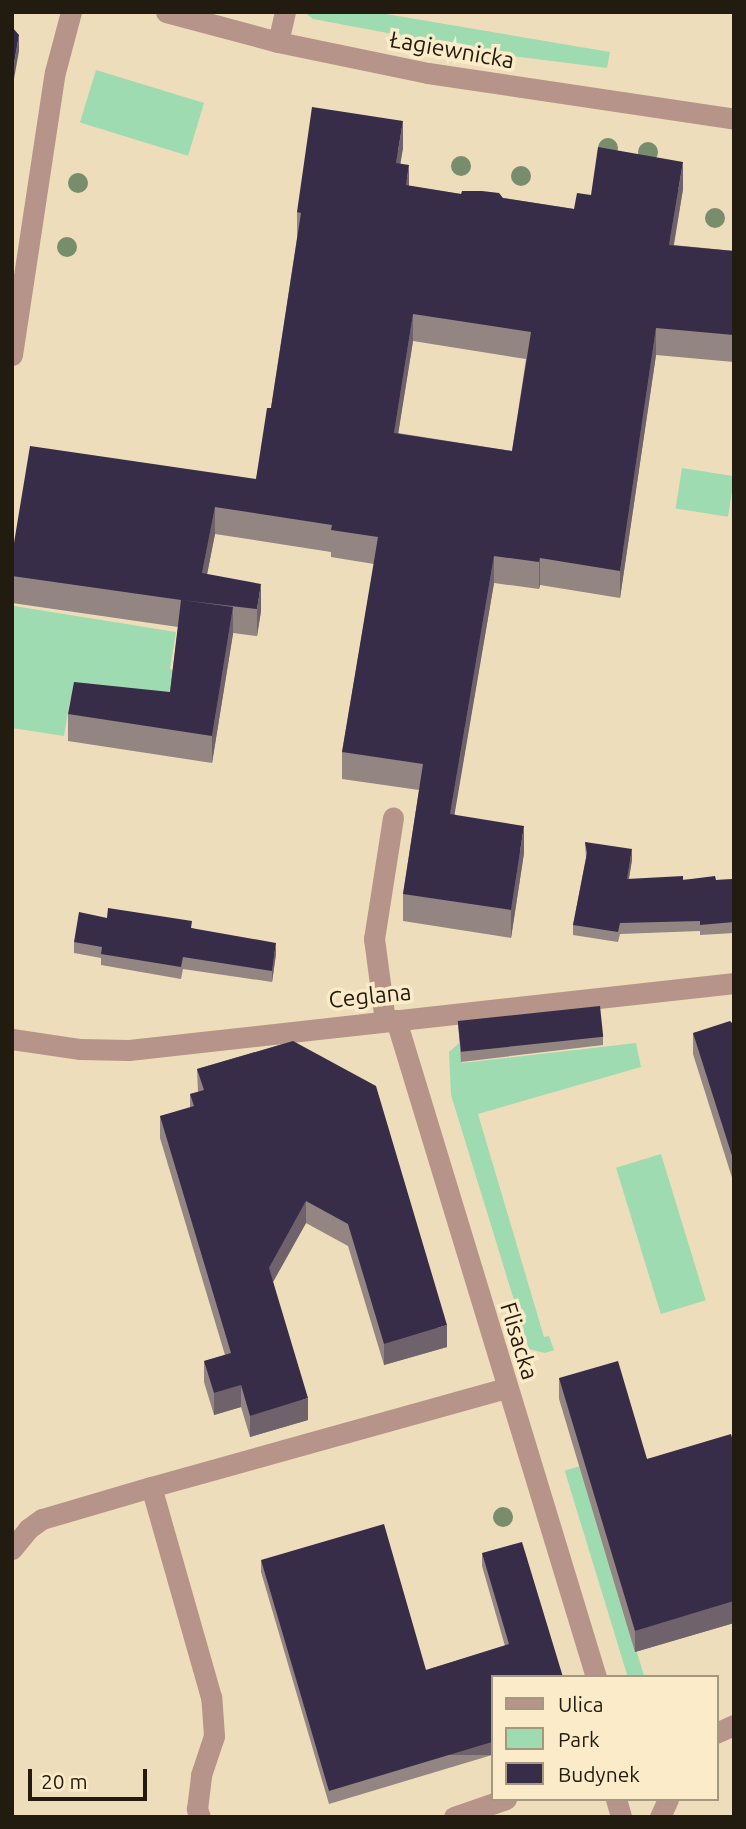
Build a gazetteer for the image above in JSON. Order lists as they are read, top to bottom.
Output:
{
  "streets": {
    "street": ["Łagiewnicka", "Ceglana", "Flisacka"]
  },
  "crossings": [
    ["Ceglana", "Flisacka"]
  ],
  "legend": ["Ulica", "Park", "Budynek"],
  "scale_bar": "20 m"
}
